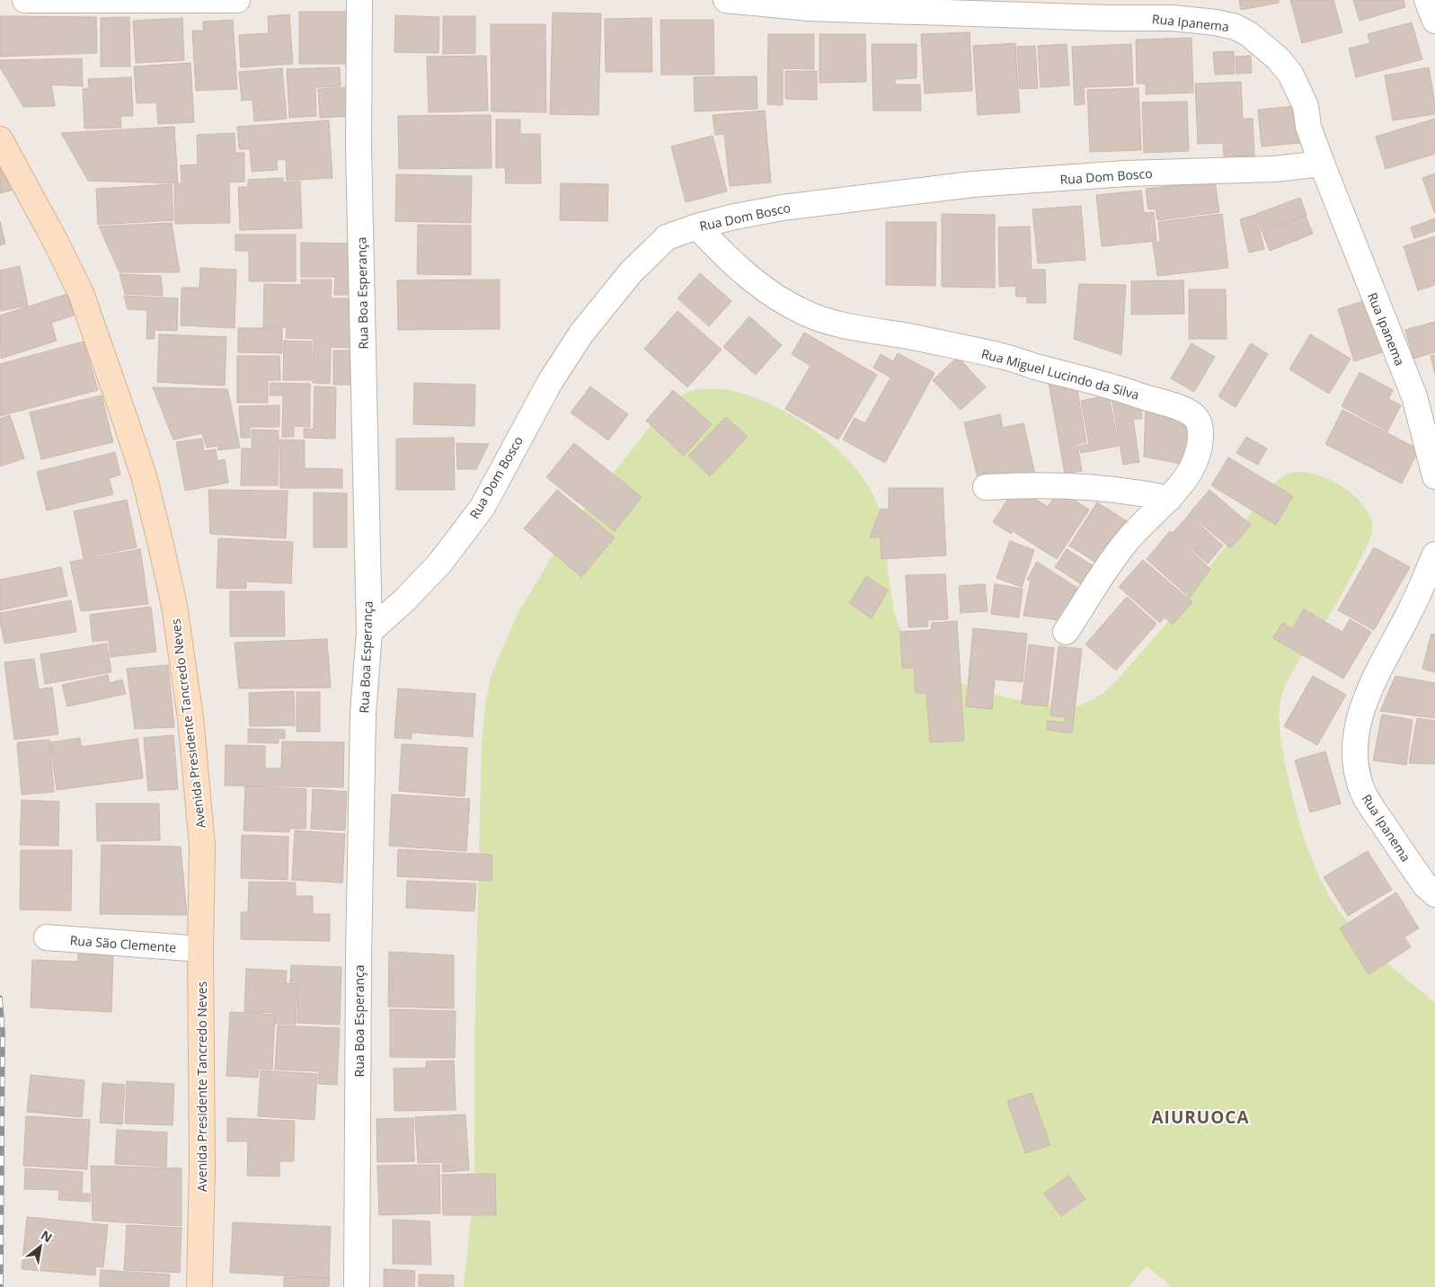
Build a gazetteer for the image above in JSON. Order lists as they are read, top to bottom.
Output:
{
  "streets": {
    "street": [
      "Rua Ipanema",
      "Rua Dom Bosco",
      "Rua Boa Esperança",
      "Rua Miguel Lucindo da Silva",
      "Avenida Presidente Tancredo Neves",
      "Rua São Clemente"
    ]
  },
  "crossings": [
    ["Rua Ipanema", "Rua Dom Bosco"],
    ["Rua Dom Bosco", "Rua Boa Esperança"],
    ["Rua Dom Bosco", "Rua Miguel Lucindo da Silva"],
    ["Avenida Presidente Tancredo Neves", "Rua São Clemente"]
  ],
  "districts": ["AIURUOCA"],
  "north": "top right"
}
